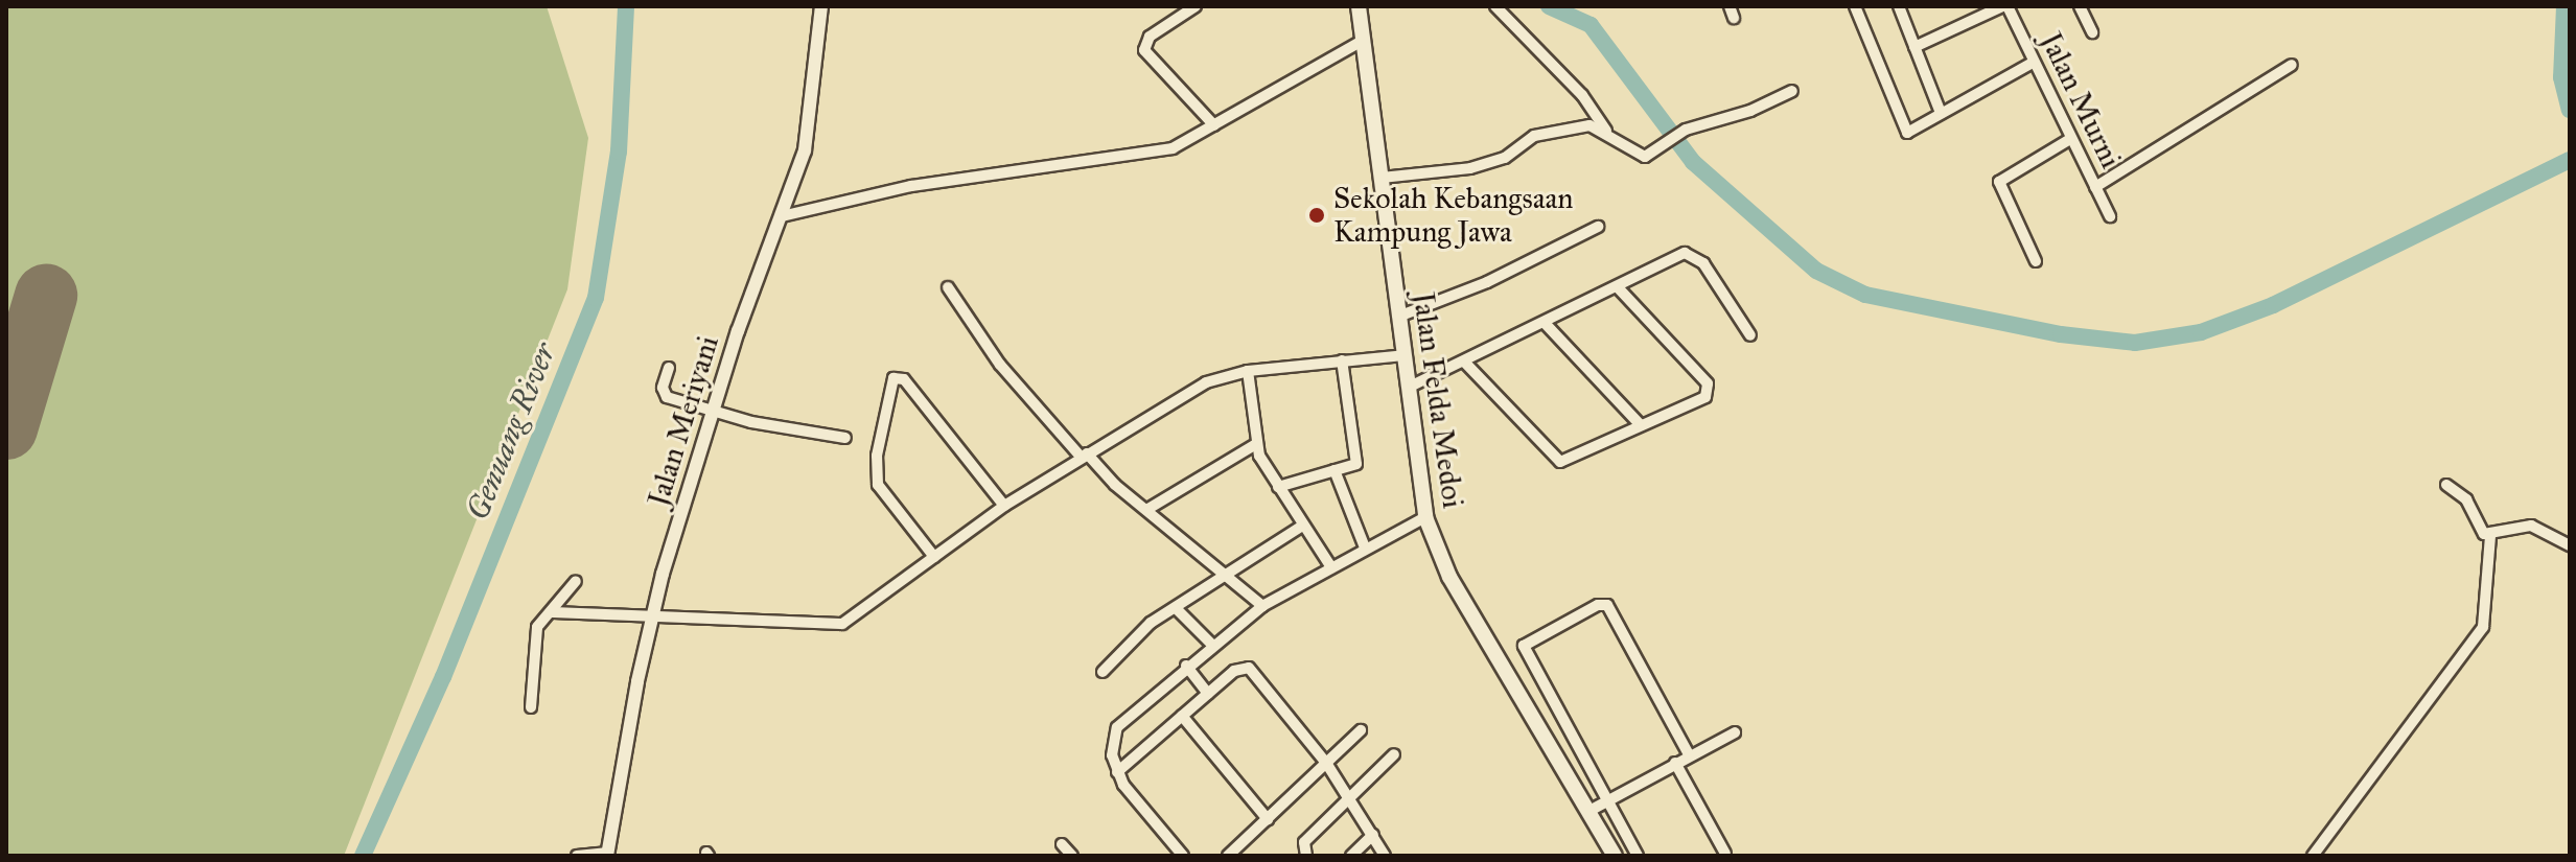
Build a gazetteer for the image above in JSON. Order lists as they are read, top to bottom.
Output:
{
  "streets": {
    "main road": ["Jalan Felda Medoi"],
    "street": ["Jalan Murni", "Jalan Meriyani"]
  },
  "water": ["Genuang River"],
  "places": ["Sekolah Kebangsaan Kampung Jawa"]
}
